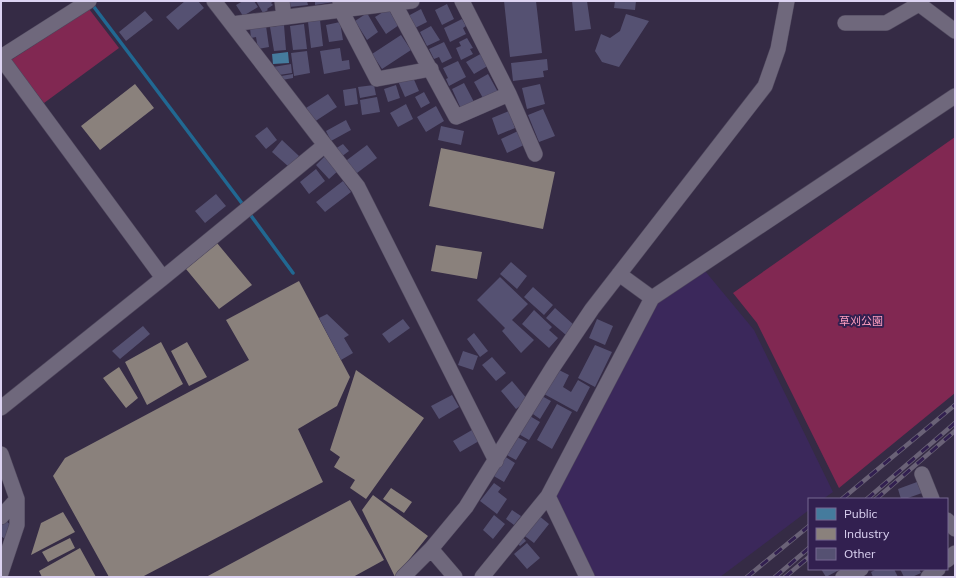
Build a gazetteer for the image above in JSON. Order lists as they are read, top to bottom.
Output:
{
  "parks": ["草刈公園"],
  "legend": ["Public", "Industry", "Other"]
}
